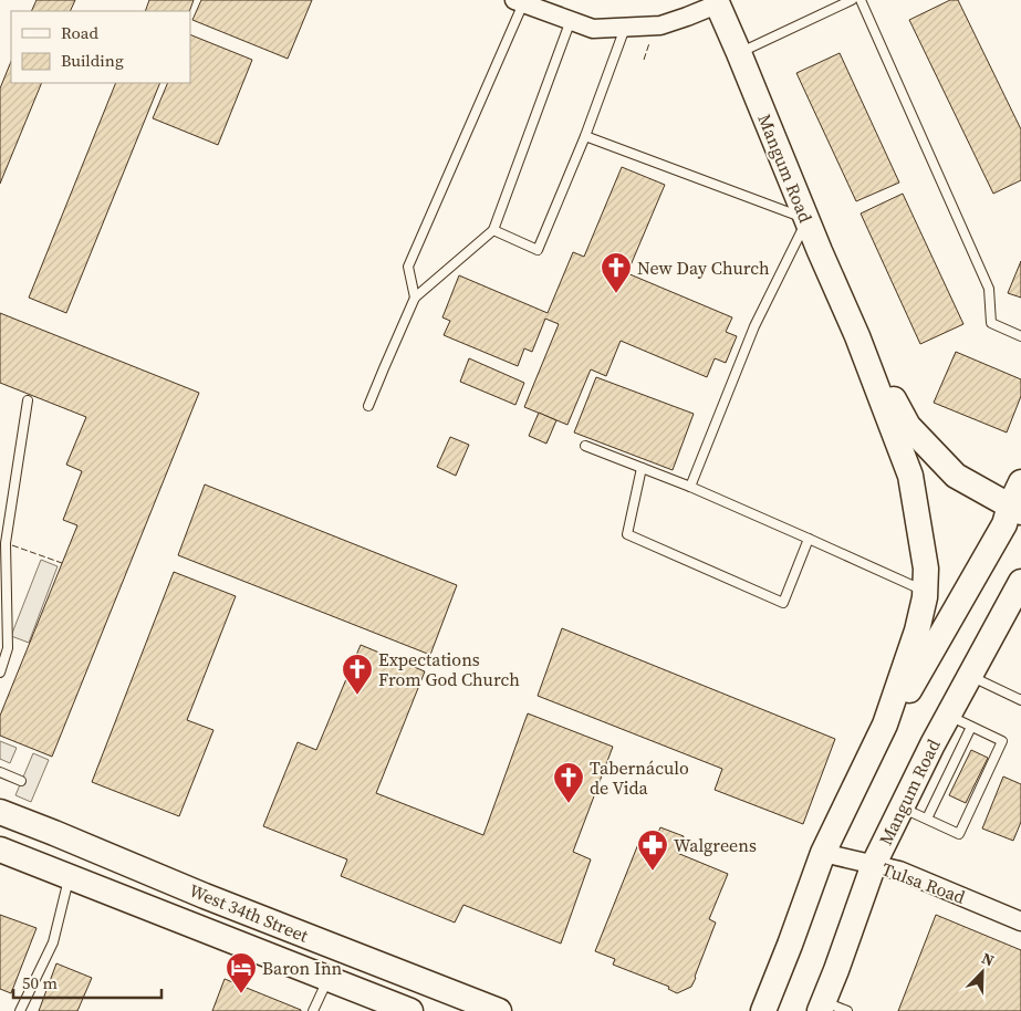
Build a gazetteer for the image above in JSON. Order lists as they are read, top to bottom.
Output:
{
  "streets": {
    "main road": ["Mangum Road", "West 34th Street"],
    "street": ["Tulsa Road"]
  },
  "crossings": [
    ["Mangum Road", "Tulsa Road"]
  ],
  "places": {
    "church": ["New Day Church", "Expectations From God Church", "Tabernáculo de Vida"],
    "pharmacy": ["Walgreens"],
    "hotel": ["Baron Inn"]
  },
  "legend": ["Road", "Building"],
  "scale_bar": "50 m",
  "north": "top right"
}
